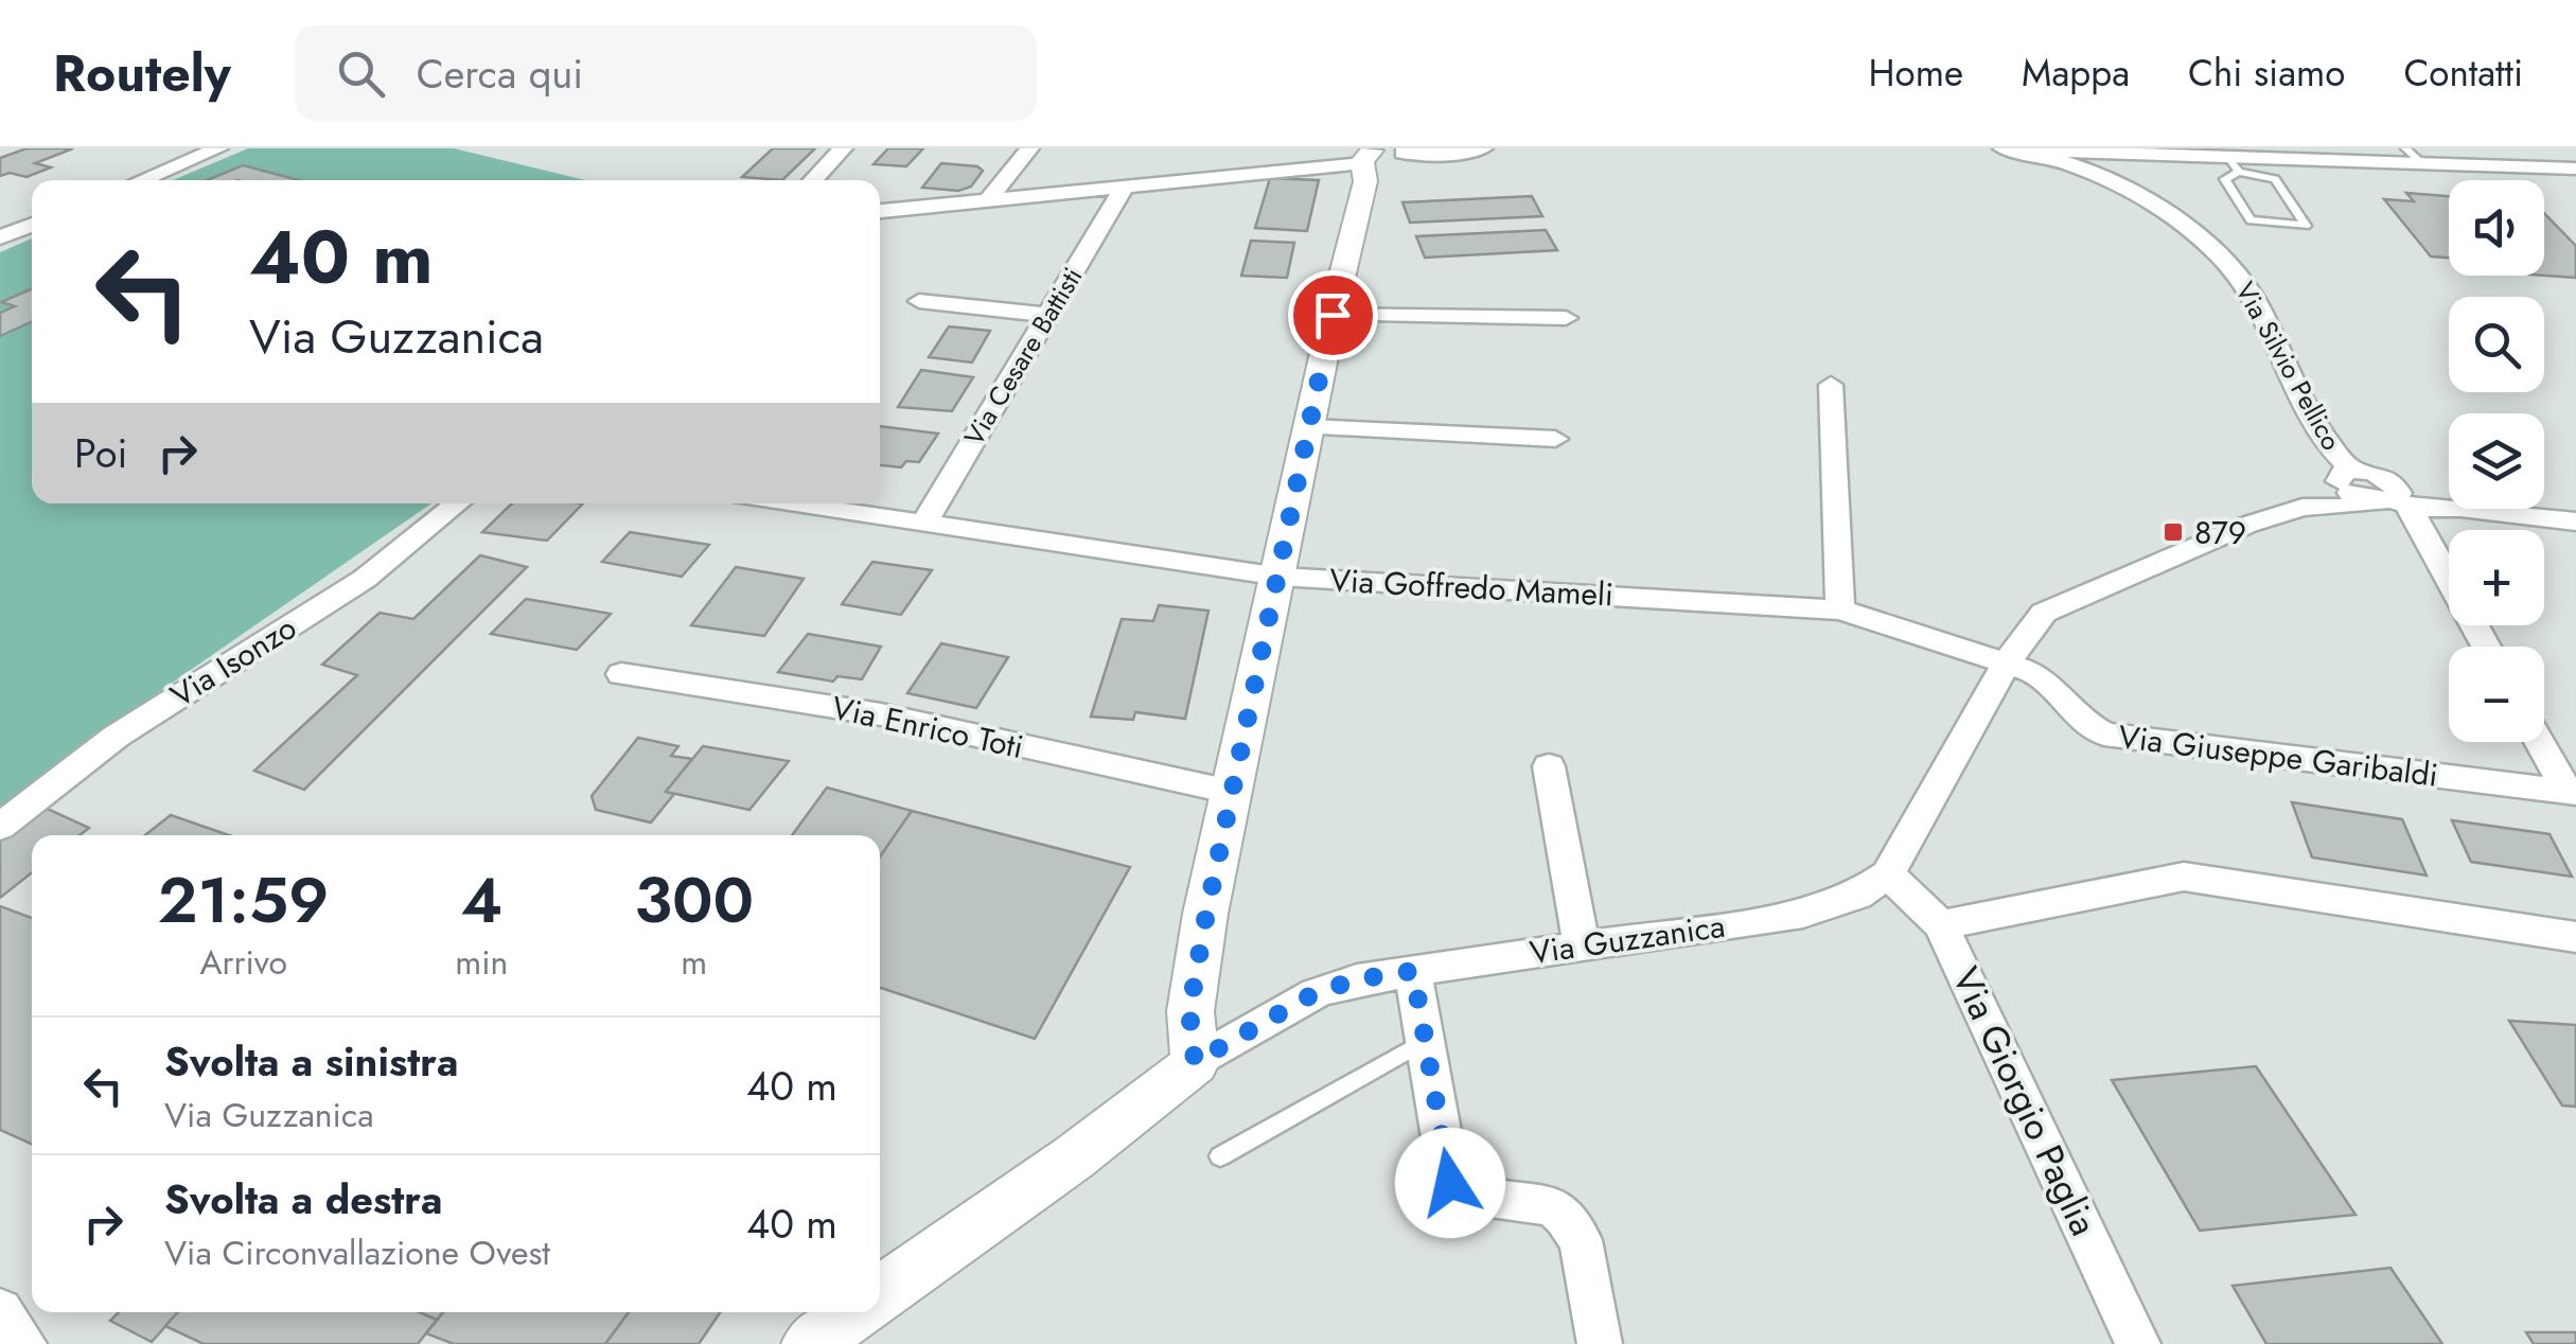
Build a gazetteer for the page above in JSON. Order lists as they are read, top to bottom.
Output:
{
  "streets": {
    "street": [
      "Via Cesare Battisti",
      "Via Silvio Pellico",
      "Via Goffredo Mameli",
      "Via Isonzo",
      "Via Enrico Toti",
      "Via Giuseppe Garibaldi",
      "Via Guzzanica",
      "Via Giorgio Paglia"
    ]
  },
  "crossings": [
    ["Via Cesare Battisti", "Via Goffredo Mameli"],
    ["Via Goffredo Mameli", "Via Giuseppe Garibaldi"],
    ["Via Guzzanica", "Via Giorgio Paglia"]
  ],
  "places": {
    "transit": ["879"]
  },
  "page": {
    "header": "Routely",
    "search": "Cerca qui",
    "nav": [
      "Home",
      "Mappa",
      "Chi siamo",
      "Contatti"
    ],
    "map_buttons": ["+", "−"],
    "turn": ["40 m", "Via Guzzanica"],
    "then": "Poi",
    "eta": [
      "21:59",
      "Arrivo",
      "4",
      "min",
      "300",
      "m"
    ],
    "list": [
      {
        "name": "Svolta a sinistra",
        "note": "Via Guzzanica",
        "value": "40 m"
      },
      {
        "name": "Svolta a destra",
        "note": "Via Circonvallazione Ovest",
        "value": "40 m"
      }
    ]
  }
}
